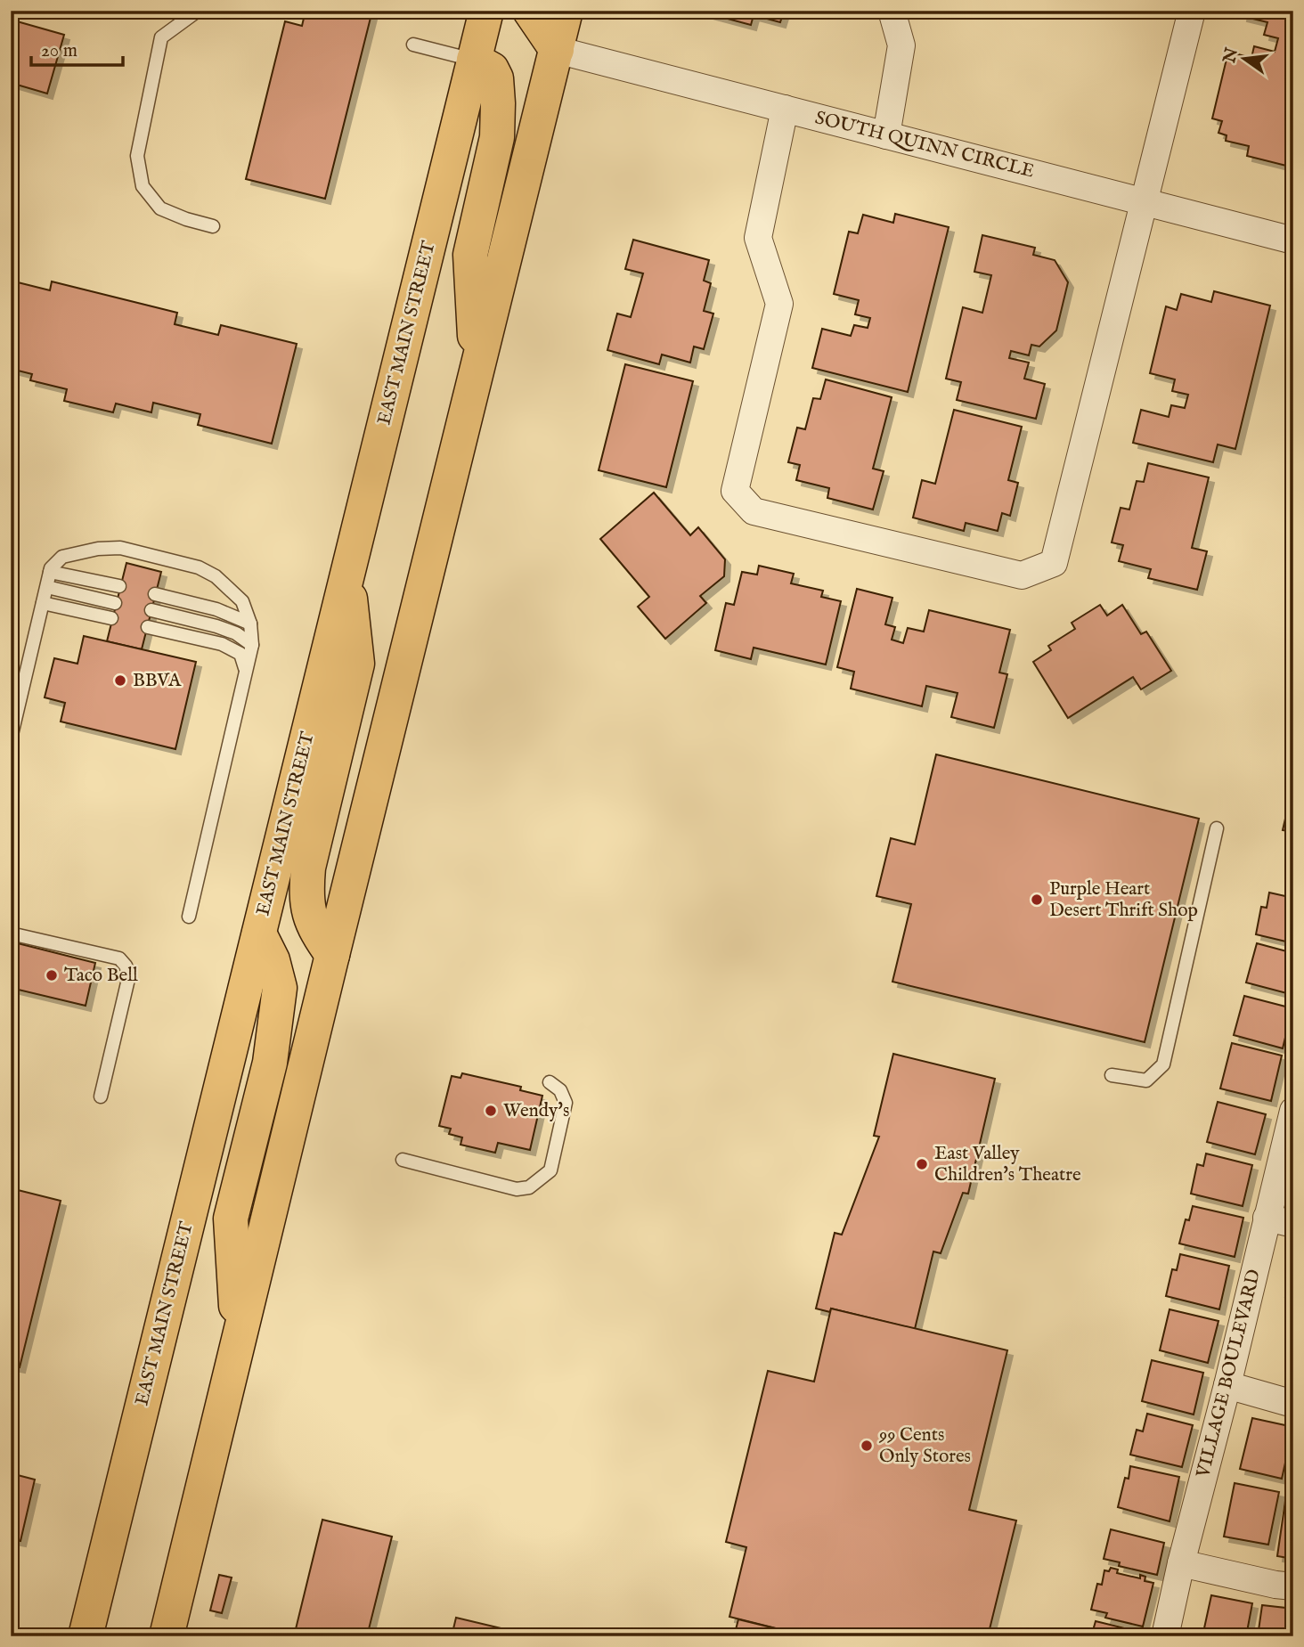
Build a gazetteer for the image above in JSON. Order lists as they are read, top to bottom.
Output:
{
  "streets": {
    "main road": ["EAST MAIN STREET"],
    "street": ["SOUTH QUINN CIRCLE", "VILLAGE BOULEVARD"]
  },
  "places": [
    "BBVA",
    "Purple Heart Desert Thrift Shop",
    "Taco Bell",
    "Wendy's",
    "East Valley Children's Theatre",
    "99 Cents Only Stores"
  ],
  "scale_bar": "20 m",
  "north": "left"
}
